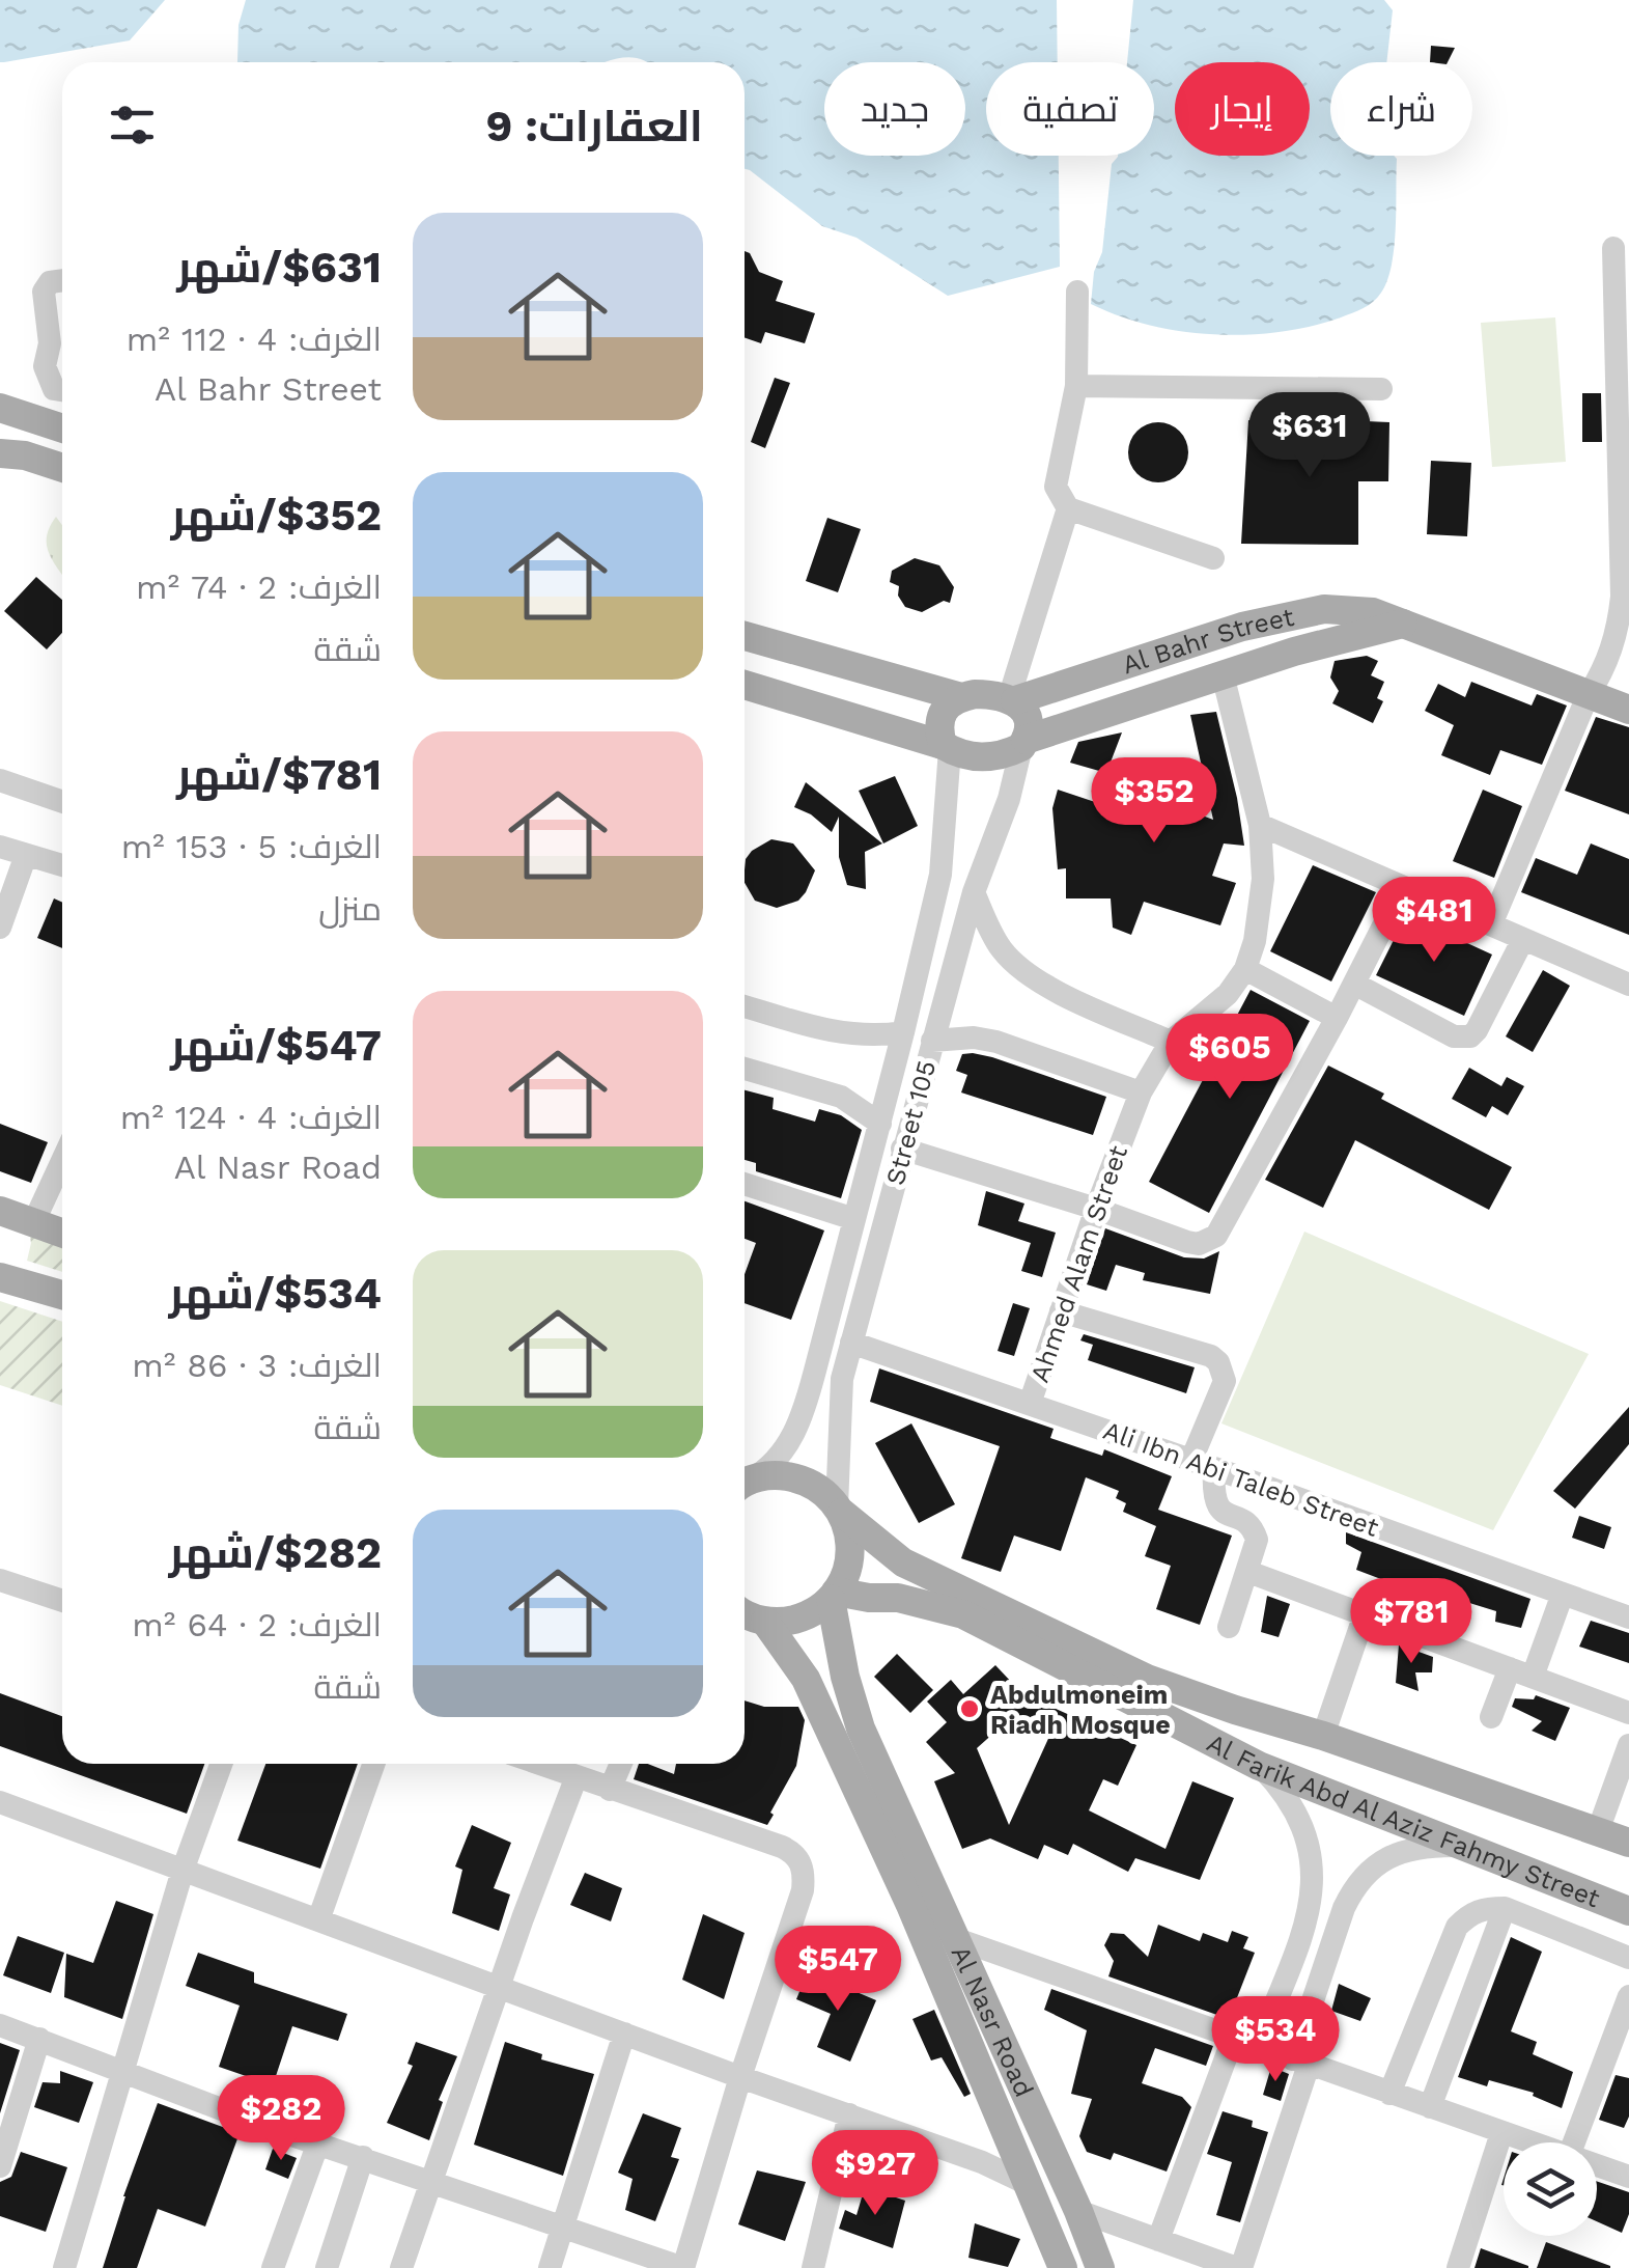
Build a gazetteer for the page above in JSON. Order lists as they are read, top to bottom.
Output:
{
  "streets": {
    "main road": ["Al Bahr Street", "Al Farik Abd Al Aziz Fahmy Street", "Al Nasr Road"],
    "street": ["Street 105", "Ahmed Alam Street", "Ali Ibn Abi Taleb Street"]
  },
  "crossings": [
    ["Al Bahr Street", "Street 105"],
    ["Al Bahr Street", "Ahmed Alam Street"],
    ["Street 105", "Ahmed Alam Street"],
    ["Street 105", "Ali Ibn Abi Taleb Street"],
    ["Street 105", "Al Farik Abd Al Aziz Fahmy Street"],
    ["Ahmed Alam Street", "Ali Ibn Abi Taleb Street"],
    ["Al Farik Abd Al Aziz Fahmy Street", "Al Nasr Road"]
  ],
  "places": ["Abdulmoneim Riadh Mosque"],
  "page": {
    "chip": [
      "شراء",
      "إيجار",
      "تصفية",
      "جديد"
    ],
    "heading": "العقارات: 9",
    "list": [
      {
        "name": "$631/شهر",
        "note": "الغرف: 4 · 112 m² · Al Bahr Street"
      },
      {
        "name": "$352/شهر",
        "note": "الغرف: 2 · 74 m² · شقة"
      },
      {
        "name": "$781/شهر",
        "note": "الغرف: 5 · 153 m² · منزل"
      },
      {
        "name": "$547/شهر",
        "note": "الغرف: 4 · 124 m² · Al Nasr Road"
      },
      {
        "name": "$534/شهر",
        "note": "الغرف: 3 · 86 m² · شقة"
      },
      {
        "name": "$282/شهر",
        "note": "الغرف: 2 · 64 m² · شقة"
      }
    ],
    "price": [
      "$631",
      "$352",
      "$481",
      "$605",
      "$781",
      "$547",
      "$534",
      "$282",
      "$927"
    ]
  }
}
